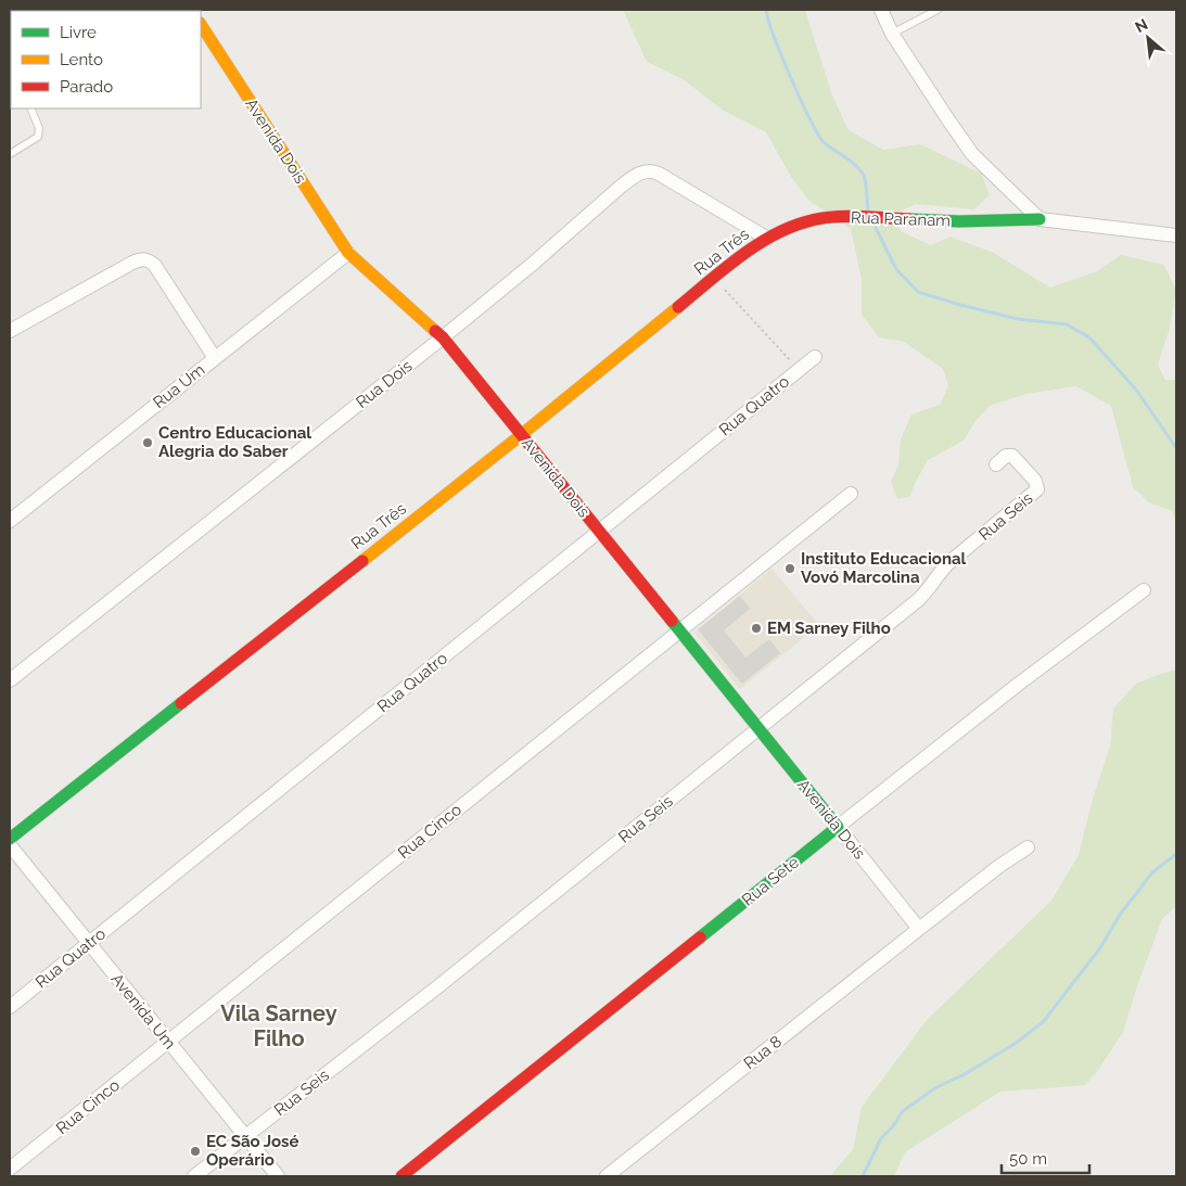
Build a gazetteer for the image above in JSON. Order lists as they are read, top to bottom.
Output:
{
  "streets": {
    "street": [
      "Avenida Dois",
      "Rua Paranam",
      "Rua Três",
      "Rua Dois",
      "Rua Um",
      "Rua Quatro",
      "Rua Seis",
      "Rua Cinco",
      "Rua Sete",
      "Avenida Um",
      "Rua 8"
    ]
  },
  "crossings": [
    ["Avenida Dois", "Rua Três"],
    ["Avenida Dois", "Rua Dois"],
    ["Avenida Dois", "Rua Um"],
    ["Avenida Dois", "Rua Quatro"],
    ["Avenida Dois", "Rua Seis"],
    ["Avenida Dois", "Rua Cinco"],
    ["Avenida Dois", "Rua Sete"],
    ["Avenida Dois", "Rua 8"],
    ["Rua Paranam", "Rua Três"],
    ["Rua Paranam", "Rua Dois"],
    ["Rua Três", "Rua Dois"],
    ["Rua Quatro", "Avenida Um"],
    ["Rua Seis", "Avenida Um"],
    ["Rua Cinco", "Avenida Um"]
  ],
  "districts": ["Vila Sarney Filho"],
  "places": [
    "Centro Educacional Alegria do Saber",
    "Instituto Educacional Vovó Marcolina",
    "EM Sarney Filho",
    "EC São José Operário"
  ],
  "legend": ["Livre", "Lento", "Parado"],
  "scale_bar": "50 m",
  "north": "top left"
}
